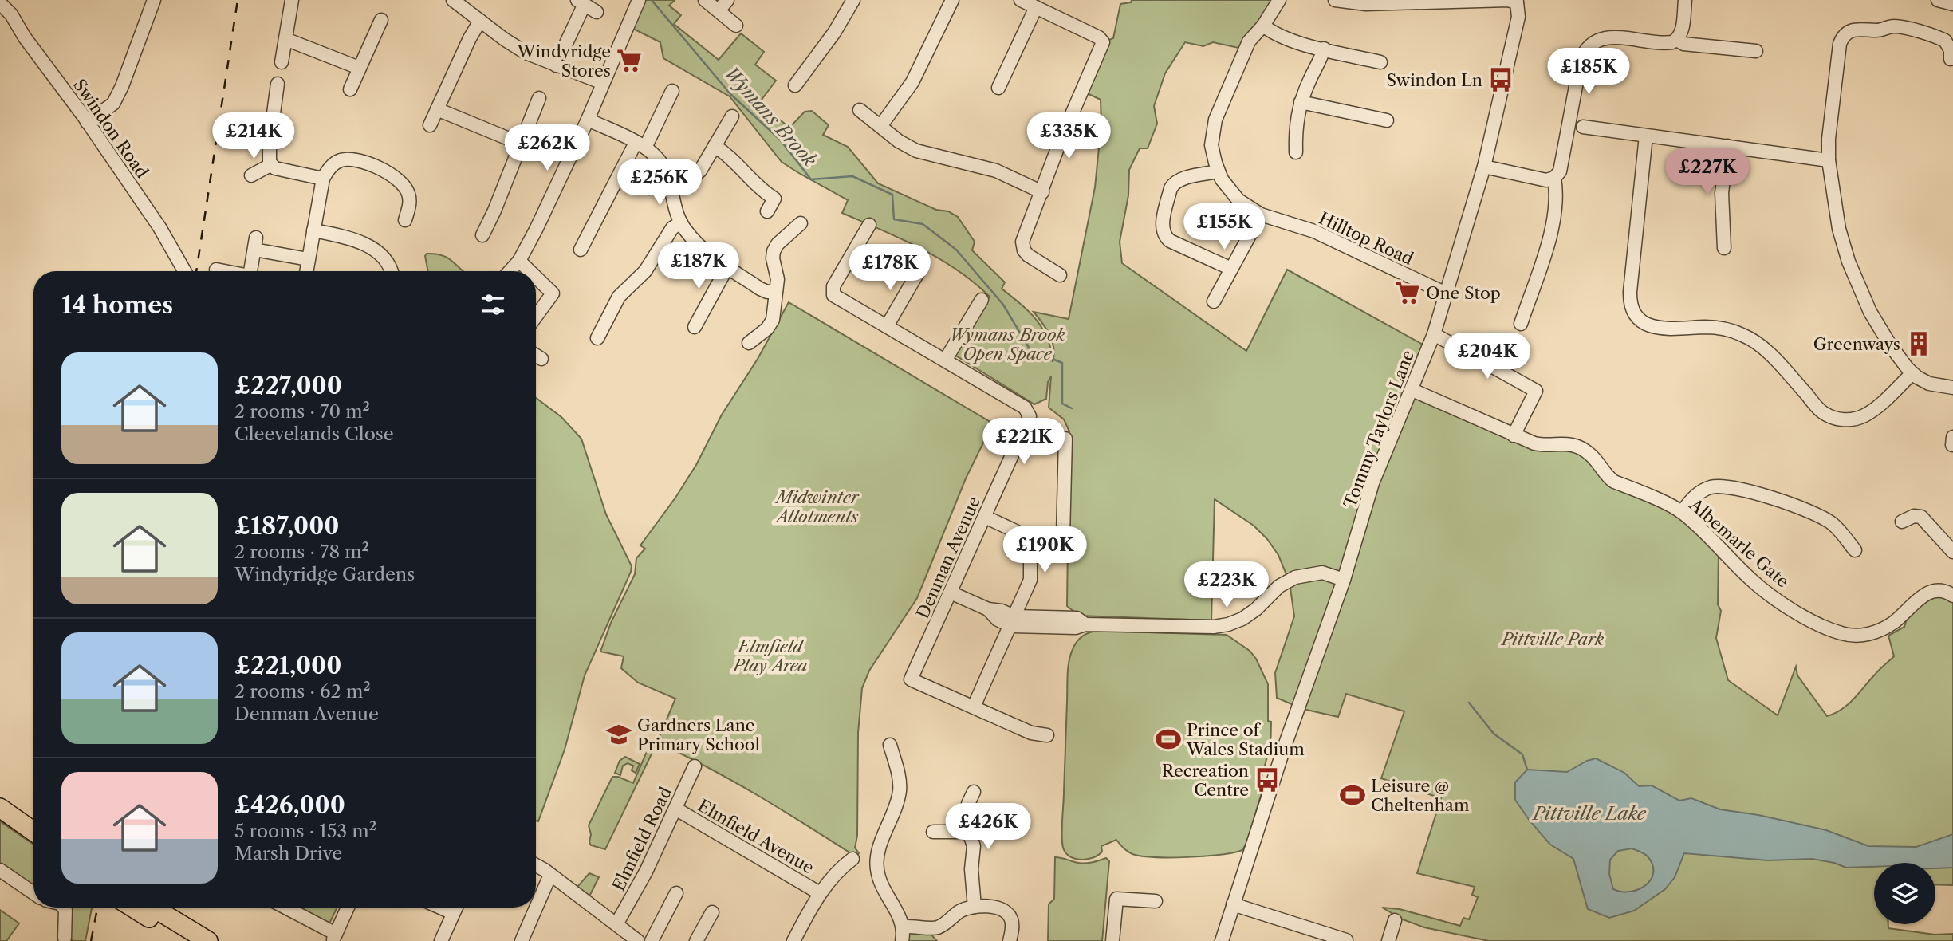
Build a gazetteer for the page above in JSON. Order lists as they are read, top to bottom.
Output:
{
  "streets": {
    "street": [
      "Swindon Road",
      "Hilltop Road",
      "Tommy Taylors Lane",
      "Albemarle Gate",
      "Denman Avenue",
      "Elmfield Avenue",
      "Elmfield Road"
    ]
  },
  "crossings": [
    ["Hilltop Road", "Tommy Taylors Lane"],
    ["Tommy Taylors Lane", "Albemarle Gate"],
    ["Elmfield Avenue", "Elmfield Road"]
  ],
  "water": ["Wymans Brook", "Pittville Lake"],
  "parks": [
    "Wymans Brook Open Space",
    "Midwinter Allotments",
    "Pittville Park",
    "Elmfield Play Area"
  ],
  "places": {
    "supermarket": ["Windyridge Stores", "One Stop"],
    "bus stop": ["Swindon Ln", "Recreation Centre"],
    "building": ["Greenways"],
    "school or university": ["Gardners Lane Primary School"],
    "sports": ["Prince of Wales Stadium", "Leisure @ Cheltenham"]
  },
  "page": {
    "price": [
      "£185K",
      "£214K",
      "£335K",
      "£262K",
      "£227K",
      "£256K",
      "£155K",
      "£187K",
      "£178K",
      "£204K",
      "£221K",
      "£190K",
      "£223K",
      "£426K"
    ],
    "heading": "14 homes",
    "list": [
      {
        "name": "£227,000",
        "note": "2 rooms · 70 m² · Cleevelands Close"
      },
      {
        "name": "£187,000",
        "note": "2 rooms · 78 m² · Windyridge Gardens"
      },
      {
        "name": "£221,000",
        "note": "2 rooms · 62 m² · Denman Avenue"
      },
      {
        "name": "£426,000",
        "note": "5 rooms · 153 m² · Marsh Drive"
      }
    ]
  }
}
